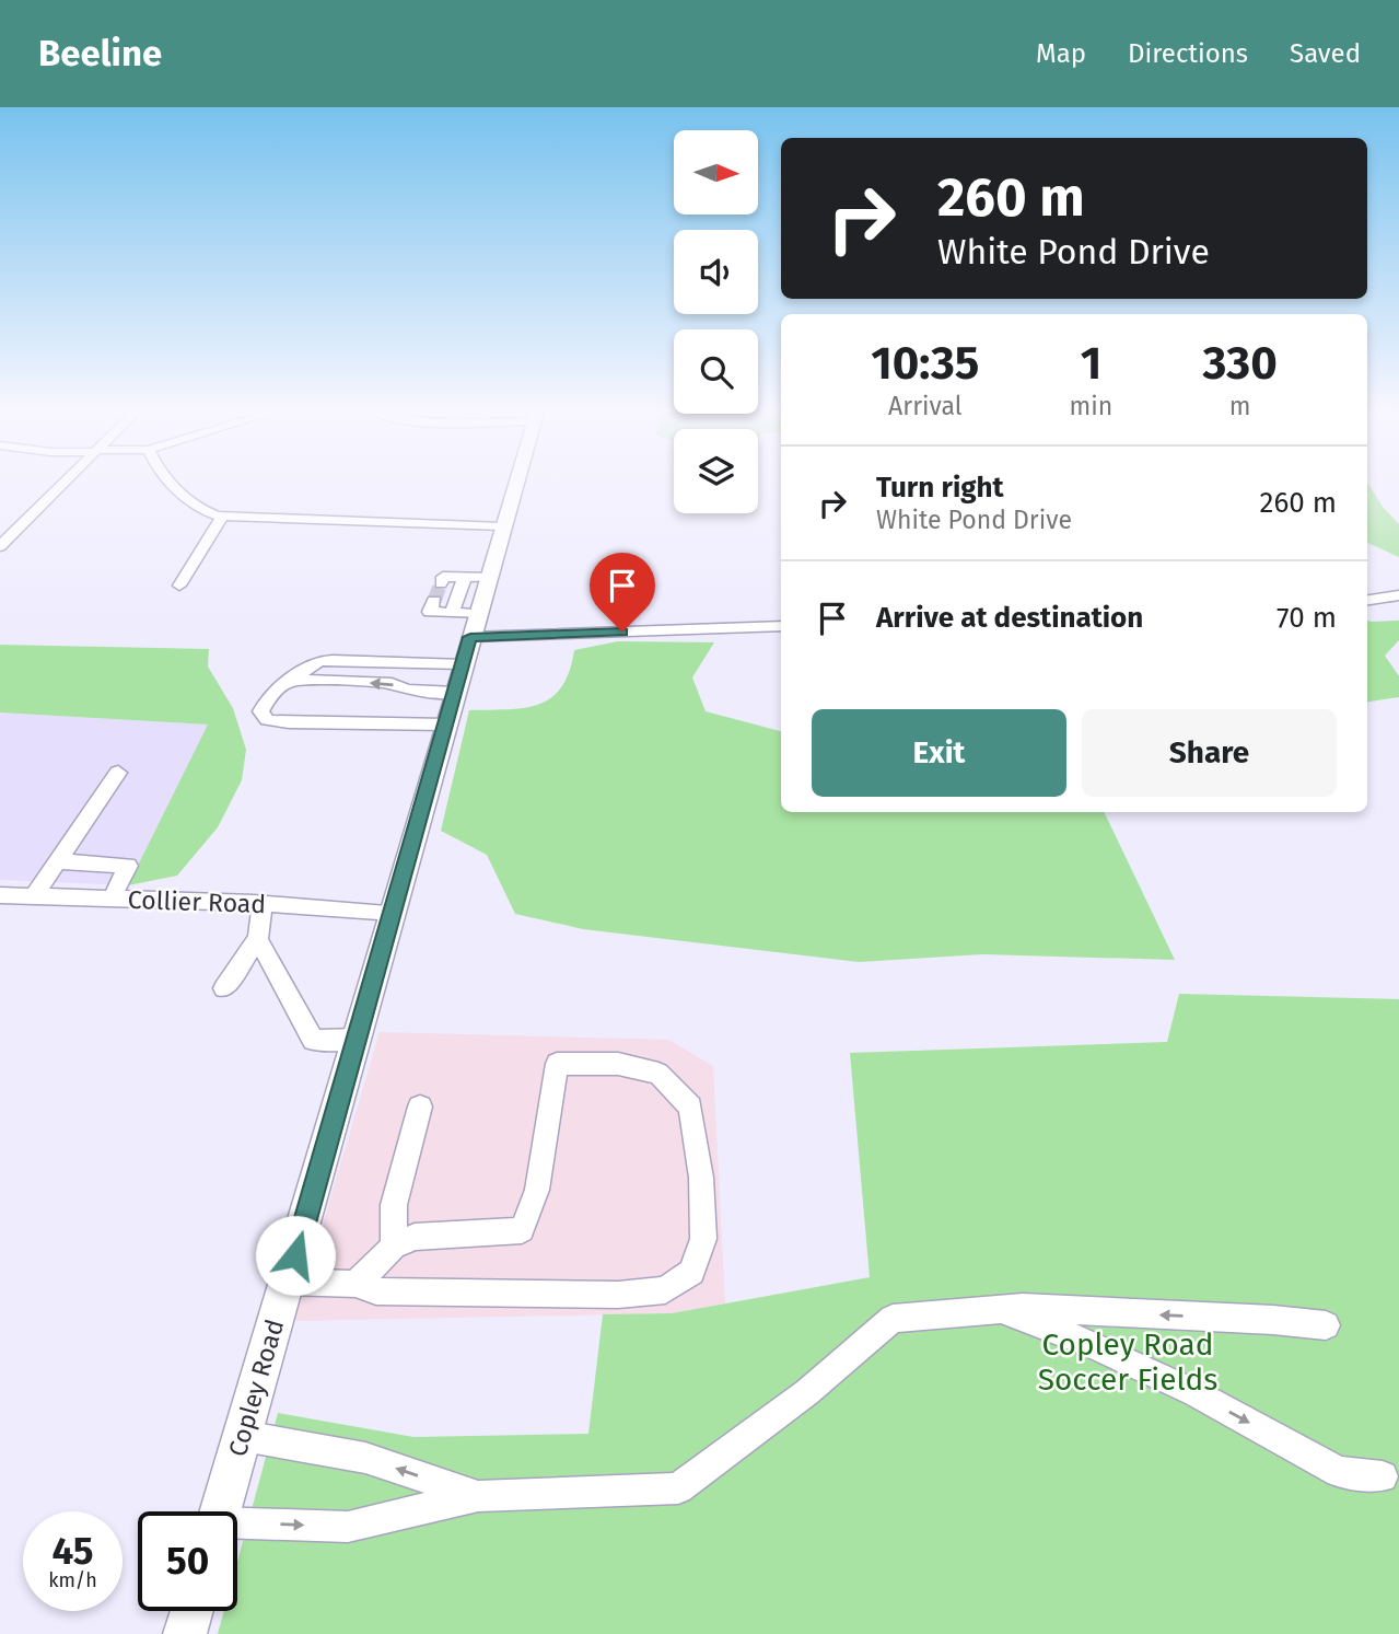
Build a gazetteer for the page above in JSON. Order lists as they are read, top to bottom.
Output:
{
  "streets": {
    "main road": ["Copley Road"],
    "street": ["Collier Road"]
  },
  "crossings": [
    ["Collier Road", "Copley Road"]
  ],
  "parks": ["Copley Road Soccer Fields"],
  "north": "right",
  "page": {
    "header": "Beeline",
    "nav": ["Map", "Directions", "Saved"],
    "turn": ["260 m", "White Pond Drive"],
    "eta": [
      "10:35",
      "Arrival",
      "1",
      "min",
      "330",
      "m"
    ],
    "list": [
      {
        "name": "Turn right",
        "note": "White Pond Drive",
        "value": "260 m"
      },
      {
        "name": "Arrive at destination",
        "value": "70 m"
      }
    ],
    "buttons": ["Exit", "Share"],
    "speed": "45 km/h",
    "limit": "50"
  }
}
